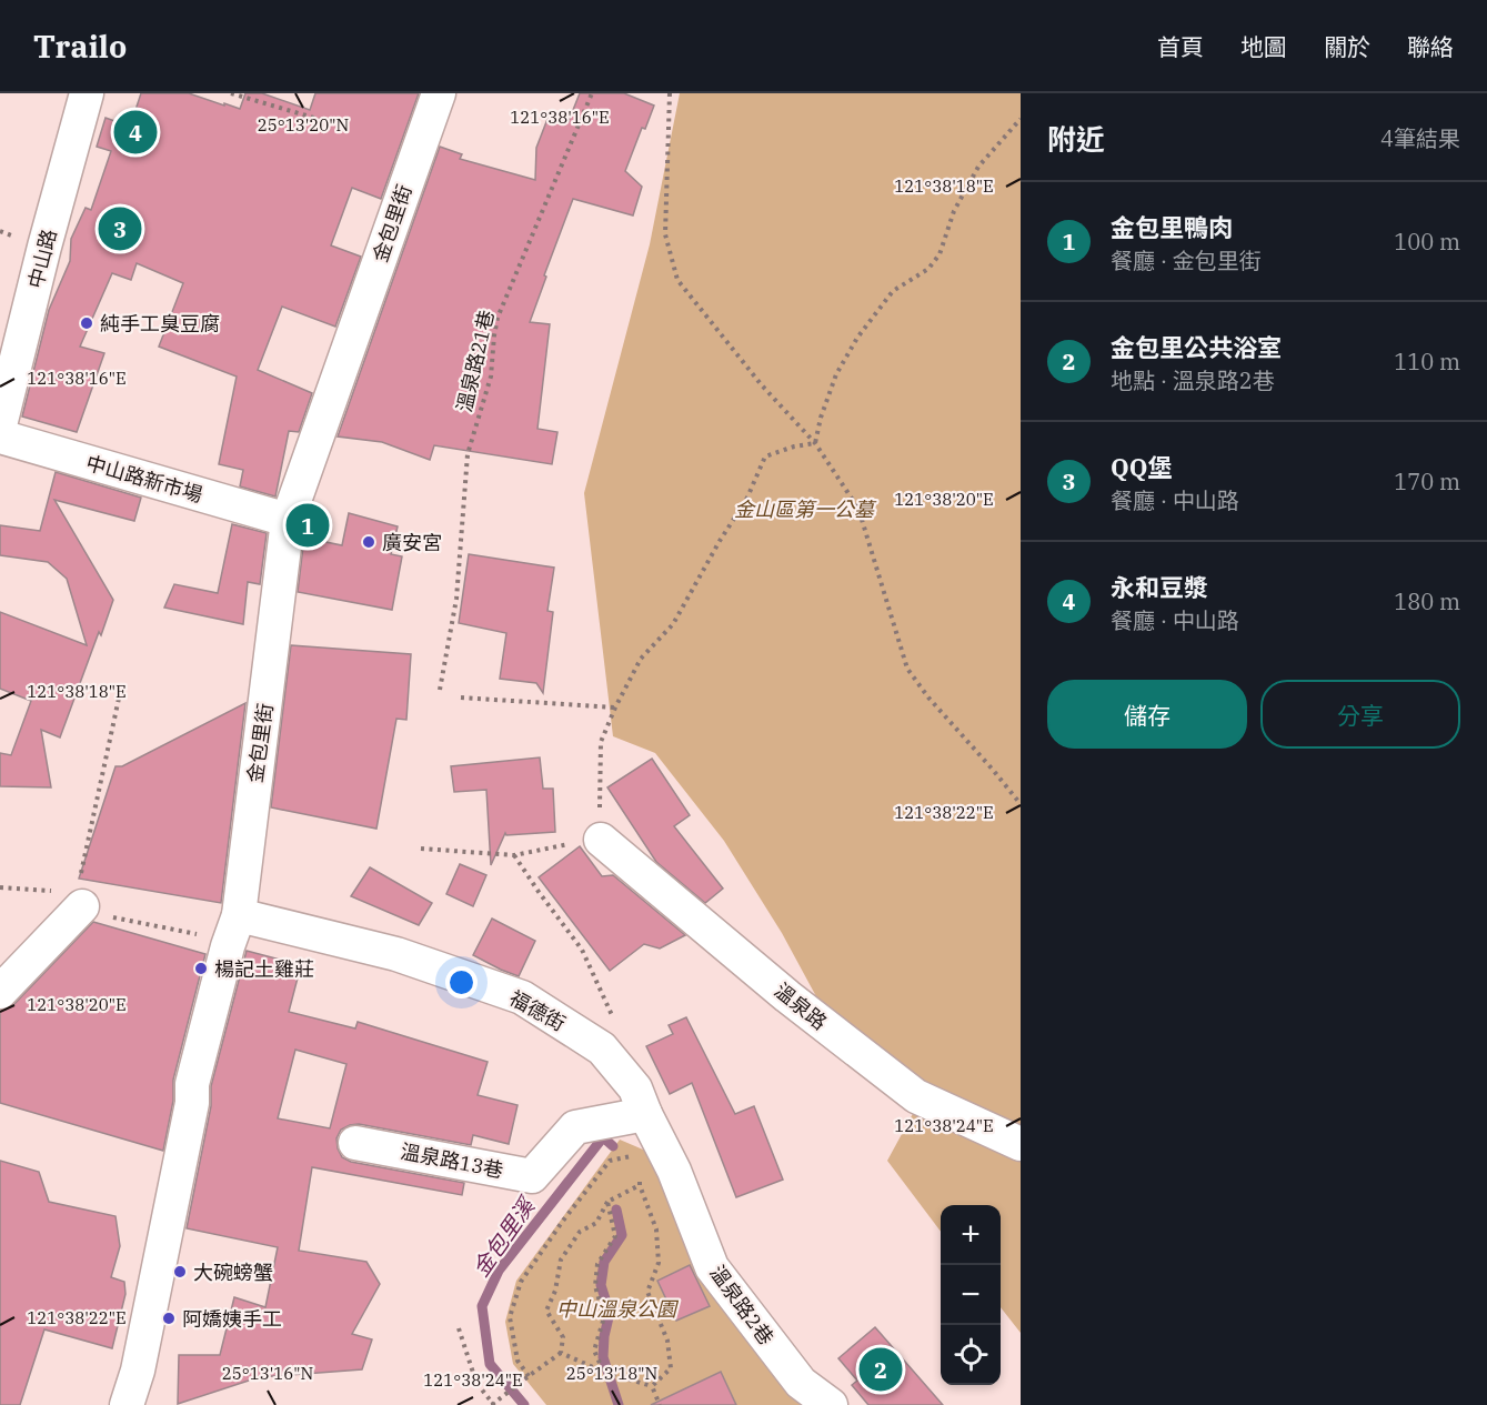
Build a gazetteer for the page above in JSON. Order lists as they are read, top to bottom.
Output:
{
  "streets": {
    "street": [
      "金包里街",
      "中山路",
      "中山路新市場",
      "溫泉路",
      "福德街",
      "溫泉路13巷",
      "溫泉路2巷"
    ],
    "path": ["溫泉路21巷"]
  },
  "crossings": [
    ["金包里街", "中山路新市場"],
    ["金包里街", "福德街"],
    ["福德街", "溫泉路13巷"],
    ["福德街", "溫泉路2巷"],
    ["溫泉路13巷", "溫泉路2巷"]
  ],
  "water": ["金包里溪"],
  "parks": ["金山區第一公墓", "中山溫泉公園"],
  "places": [
    "純手工臭豆腐",
    "廣安宮",
    "楊記土雞莊",
    "大碗螃蟹",
    "阿嬌姨手工"
  ],
  "page": {
    "header": "Trailo",
    "nav": [
      "首頁",
      "地圖",
      "關於",
      "聯絡"
    ],
    "heading": ["附近", "4筆結果"],
    "pins": [
      "4",
      "3",
      "1",
      "2"
    ],
    "list": [
      {
        "mark": "1",
        "name": "金包里鴨肉",
        "note": "餐廳 · 金包里街",
        "value": "100 m"
      },
      {
        "mark": "2",
        "name": "金包里公共浴室",
        "note": "地點 · 溫泉路2巷",
        "value": "110 m"
      },
      {
        "mark": "3",
        "name": "QQ堡",
        "note": "餐廳 · 中山路",
        "value": "170 m"
      },
      {
        "mark": "4",
        "name": "永和豆漿",
        "note": "餐廳 · 中山路",
        "value": "180 m"
      }
    ],
    "buttons": ["儲存", "分享"],
    "map_buttons": ["+", "−"]
  },
  "coordinates": [
    "121°38'16\"E",
    "25°13'20\"N",
    "121°38'18\"E",
    "121°38'20\"E",
    "121°38'22\"E",
    "121°38'24\"E",
    "25°13'16\"N",
    "25°13'18\"N"
  ]
}
